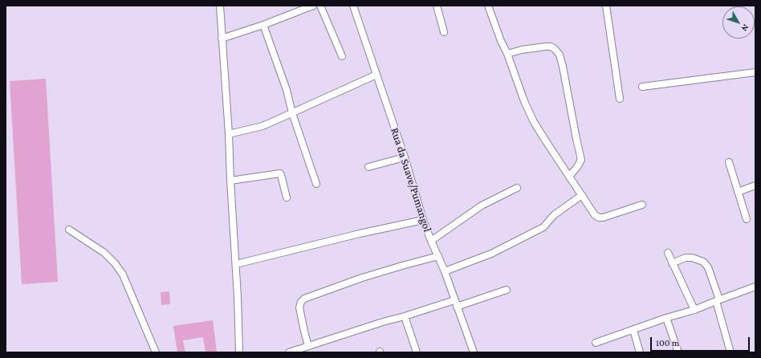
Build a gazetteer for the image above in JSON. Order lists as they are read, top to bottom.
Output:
{
  "streets": {
    "street": ["Rua da Suave/Pumangol"]
  },
  "scale_bar": "100 m",
  "north": "bottom right"
}
